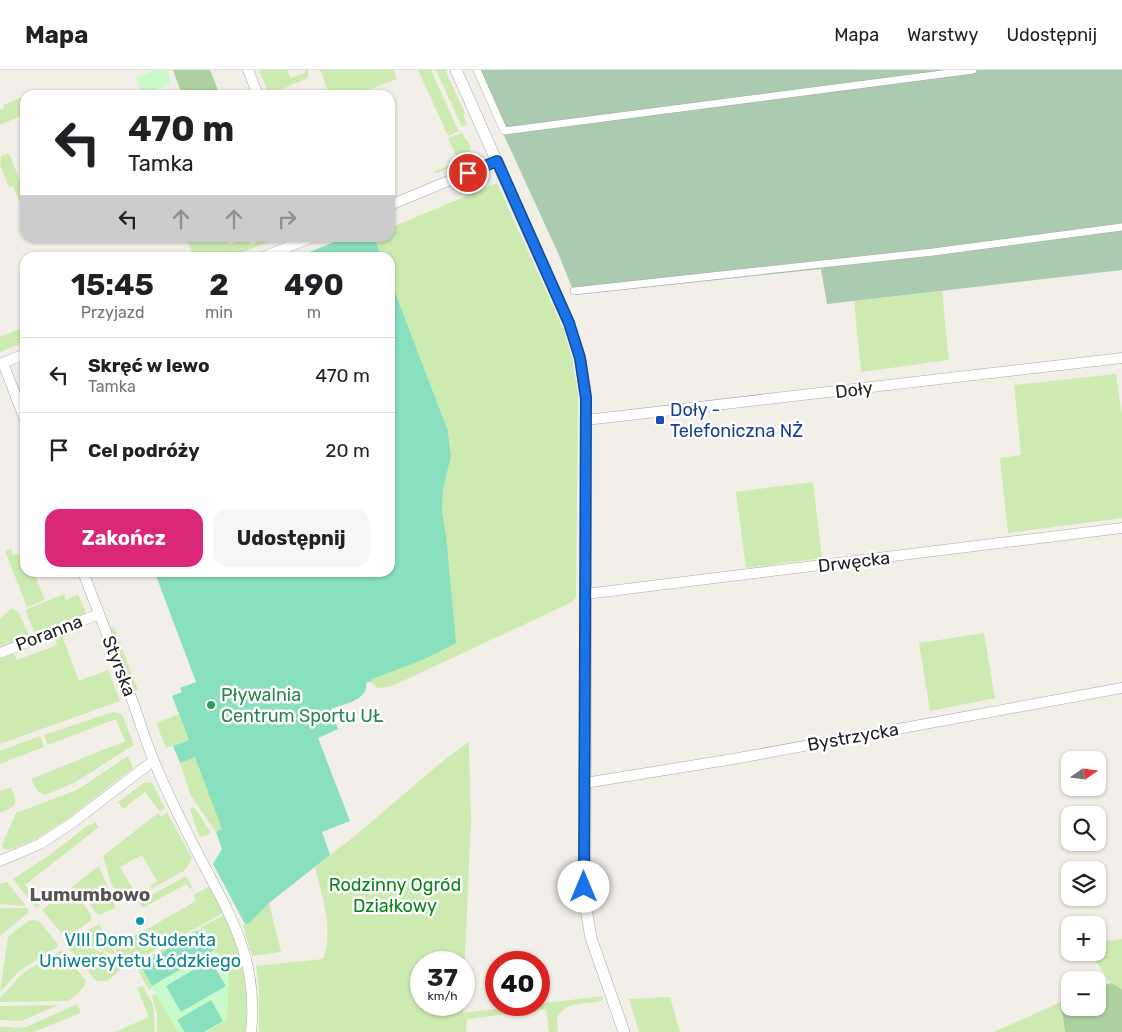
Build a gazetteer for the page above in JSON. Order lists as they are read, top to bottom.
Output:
{
  "streets": {
    "street": [
      "Doły",
      "Drwęcka",
      "Poranna",
      "Styrska",
      "Bystrzycka"
    ]
  },
  "crossings": [
    ["Poranna", "Styrska"]
  ],
  "districts": ["Lumumbowo"],
  "parks": ["Rodzinny Ogród Działkowy"],
  "places": {
    "transit": ["Doły - Telefoniczna NŻ"],
    "other": ["Pływalnia Centrum Sportu UŁ", "VIII Dom Studenta Uniwersytetu Łódzkiego"]
  },
  "north": "right",
  "page": {
    "header": "Mapa",
    "nav": ["Mapa", "Warstwy", "Udostępnij"],
    "turn": ["470 m", "Tamka"],
    "eta": [
      "15:45",
      "Przyjazd",
      "2",
      "min",
      "490",
      "m"
    ],
    "list": [
      {
        "name": "Skręć w lewo",
        "note": "Tamka",
        "value": "470 m"
      },
      {
        "name": "Cel podróży",
        "value": "20 m"
      }
    ],
    "buttons": ["Zakończ", "Udostępnij"],
    "map_buttons": ["+", "−"],
    "speed": "37 km/h",
    "limit": "40"
  }
}
